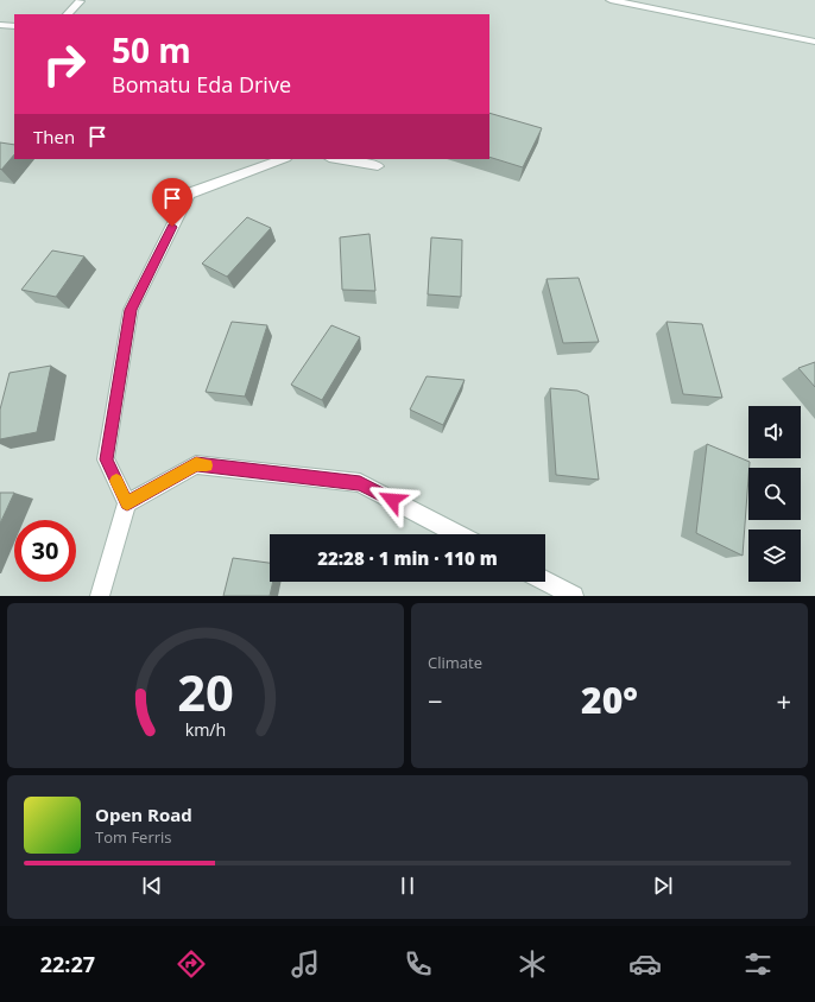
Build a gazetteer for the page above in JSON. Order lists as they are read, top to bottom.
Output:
{
  "page": {
    "turn": ["50 m", "Bomatu Eda Drive"],
    "then": "Then",
    "limit": "30",
    "trip": "22:28 · 1 min · 110 m",
    "tile": "Climate",
    "heat": ["−", "20°", "+"],
    "song": ["Open Road", "Tom Ferris"],
    "tabs": "22:27",
    "gauge": ["20", "km/h"]
  }
}
